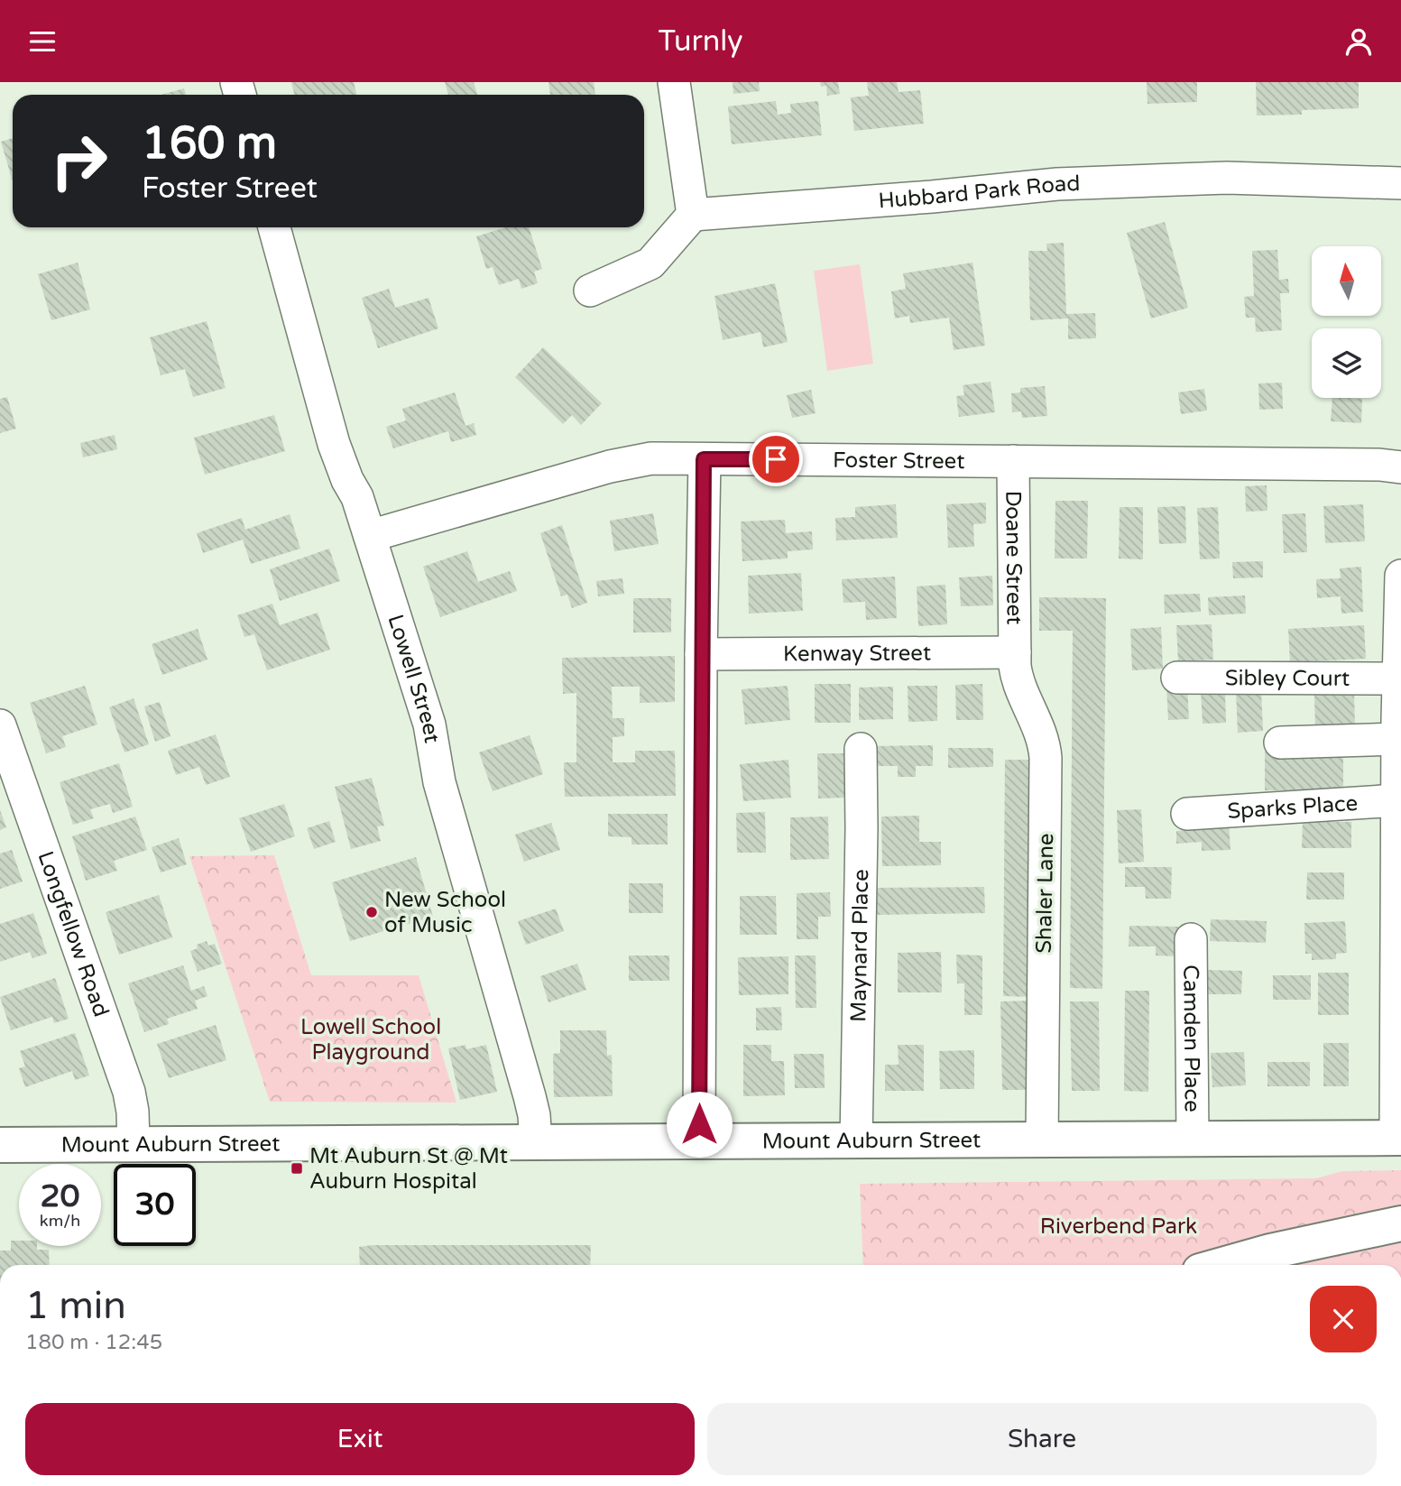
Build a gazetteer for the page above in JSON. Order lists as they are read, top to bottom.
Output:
{
  "streets": {
    "main road": ["Mount Auburn Street"],
    "street": [
      "Hubbard Park Road",
      "Foster Street",
      "Doane Street",
      "Kenway Street",
      "Sibley Court",
      "Lowell Street",
      "Sparks Place",
      "Shaler Lane",
      "Longfellow Road",
      "Maynard Place",
      "Camden Place"
    ]
  },
  "crossings": [
    ["Foster Street", "Doane Street"],
    ["Foster Street", "Lowell Street"],
    ["Doane Street", "Kenway Street"],
    ["Doane Street", "Shaler Lane"],
    ["Kenway Street", "Shaler Lane"],
    ["Lowell Street", "Mount Auburn Street"],
    ["Shaler Lane", "Mount Auburn Street"],
    ["Longfellow Road", "Mount Auburn Street"],
    ["Maynard Place", "Mount Auburn Street"],
    ["Camden Place", "Mount Auburn Street"]
  ],
  "parks": ["Lowell School Playground", "Riverbend Park"],
  "places": {
    "other": ["New School of Music"],
    "transit": ["Mt Auburn St @ Mt Auburn Hospital"]
  },
  "north": "top",
  "page": {
    "header": "Turnly",
    "turn": ["160 m", "Foster Street"],
    "speed": "20 km/h",
    "limit": "30",
    "heading": ["1 min", "180 m · 12:45"],
    "buttons": ["Exit", "Share"]
  }
}
